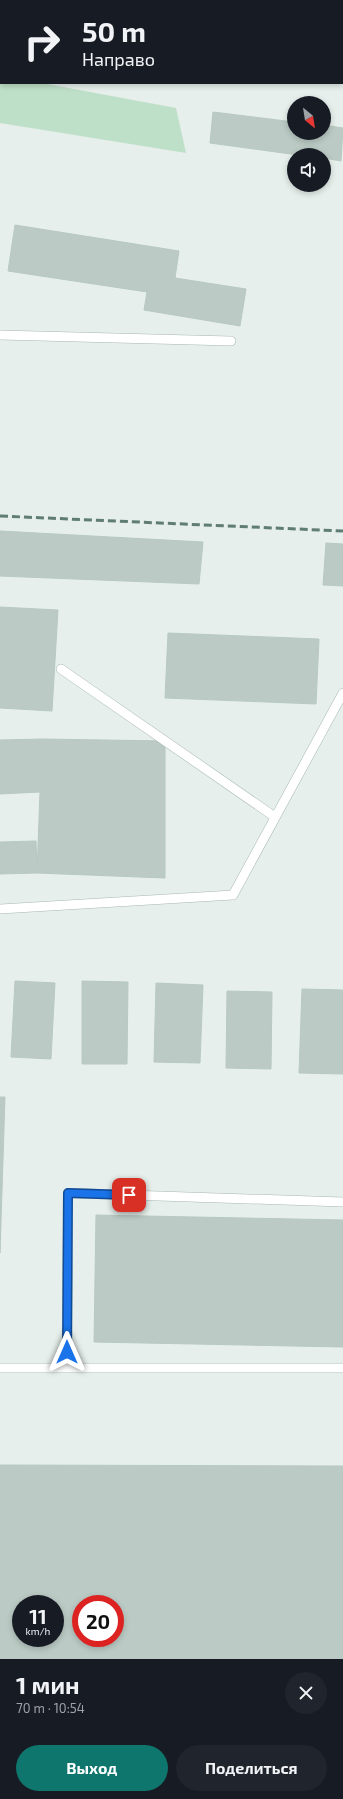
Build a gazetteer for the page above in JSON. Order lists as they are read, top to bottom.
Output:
{
  "north": "bottom right",
  "page": {
    "turn": ["50 m", "Направо"],
    "speed": "11 km/h",
    "limit": "20",
    "heading": ["1 мин", "70 m · 10:54"],
    "buttons": ["Выход", "Поделиться"]
  }
}
